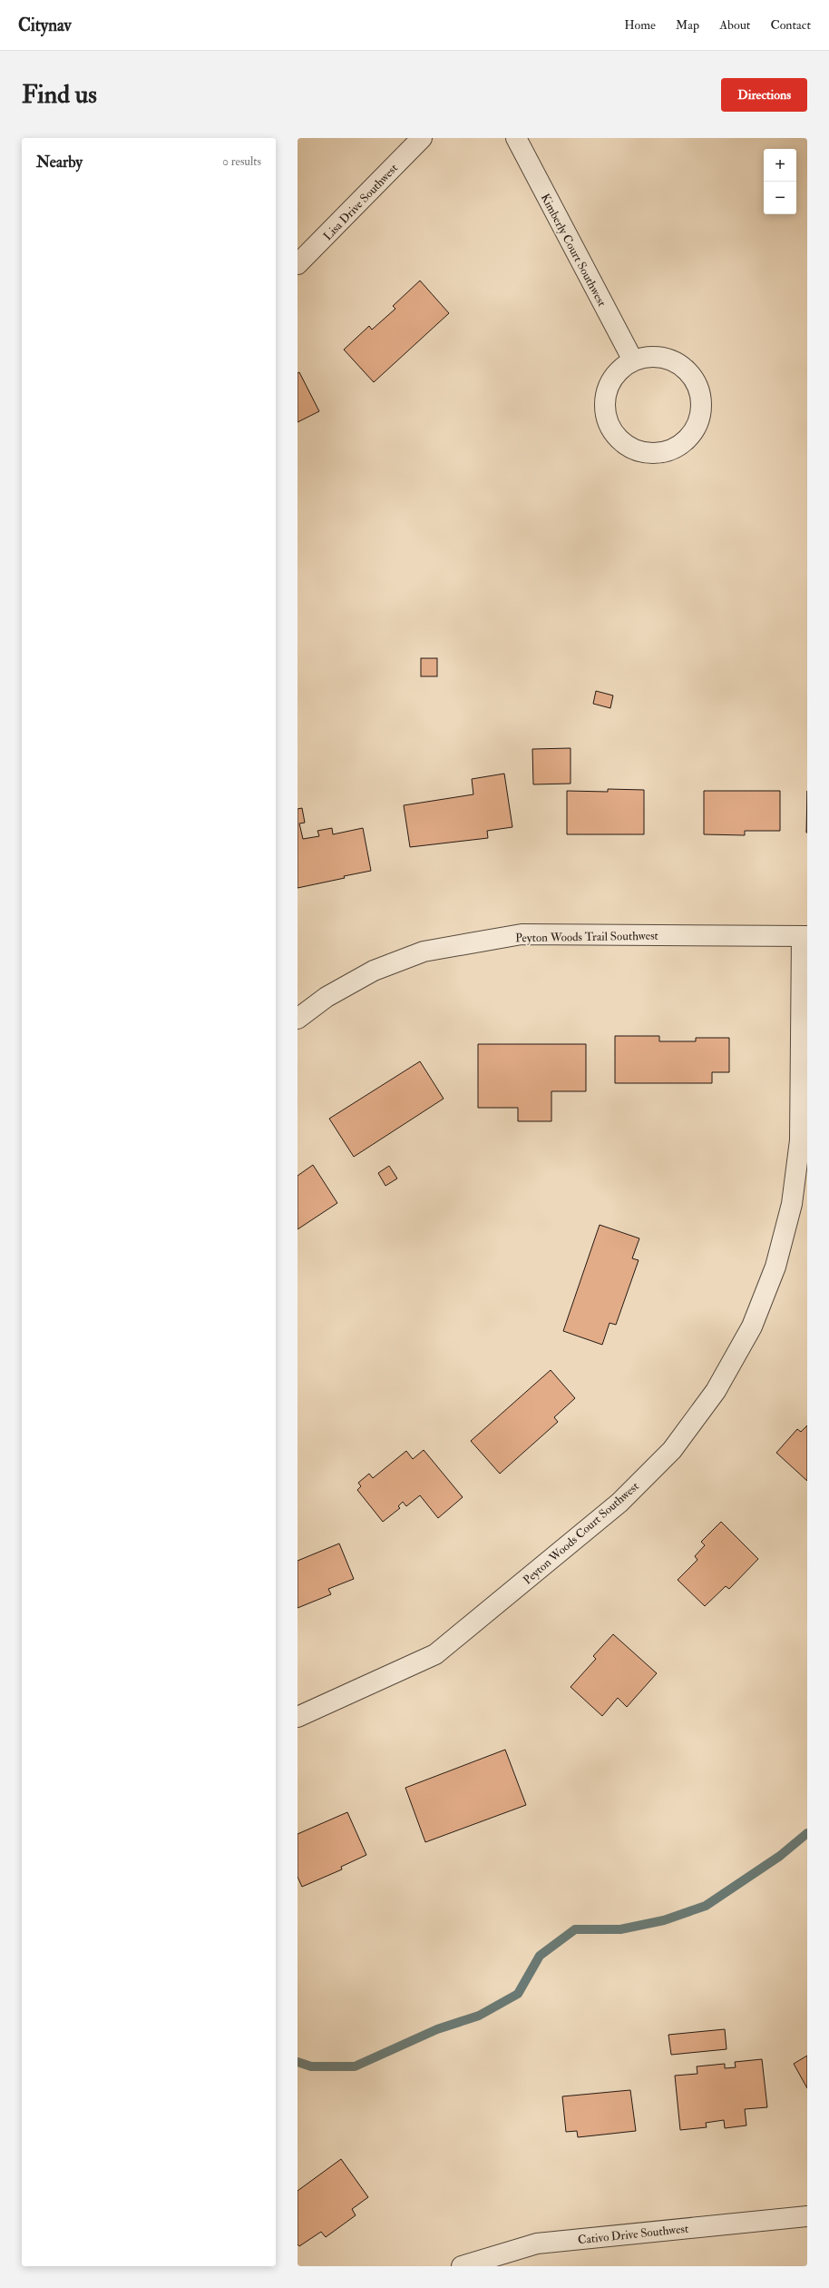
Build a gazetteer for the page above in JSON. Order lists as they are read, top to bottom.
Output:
{
  "streets": {
    "street": [
      "Lisa Drive Southwest",
      "Kimberly Court Southwest",
      "Peyton Woods Trail Southwest",
      "Peyton Woods Court Southwest",
      "Cativo Drive Southwest"
    ]
  },
  "crossings": [
    ["Peyton Woods Trail Southwest", "Peyton Woods Court Southwest"]
  ],
  "page": {
    "header": "Citynav",
    "nav": [
      "Home",
      "Map",
      "About",
      "Contact"
    ],
    "buttons": "Directions",
    "title": "Find us",
    "heading": ["Nearby", "0 results"],
    "map_buttons": ["+", "−"]
  }
}
